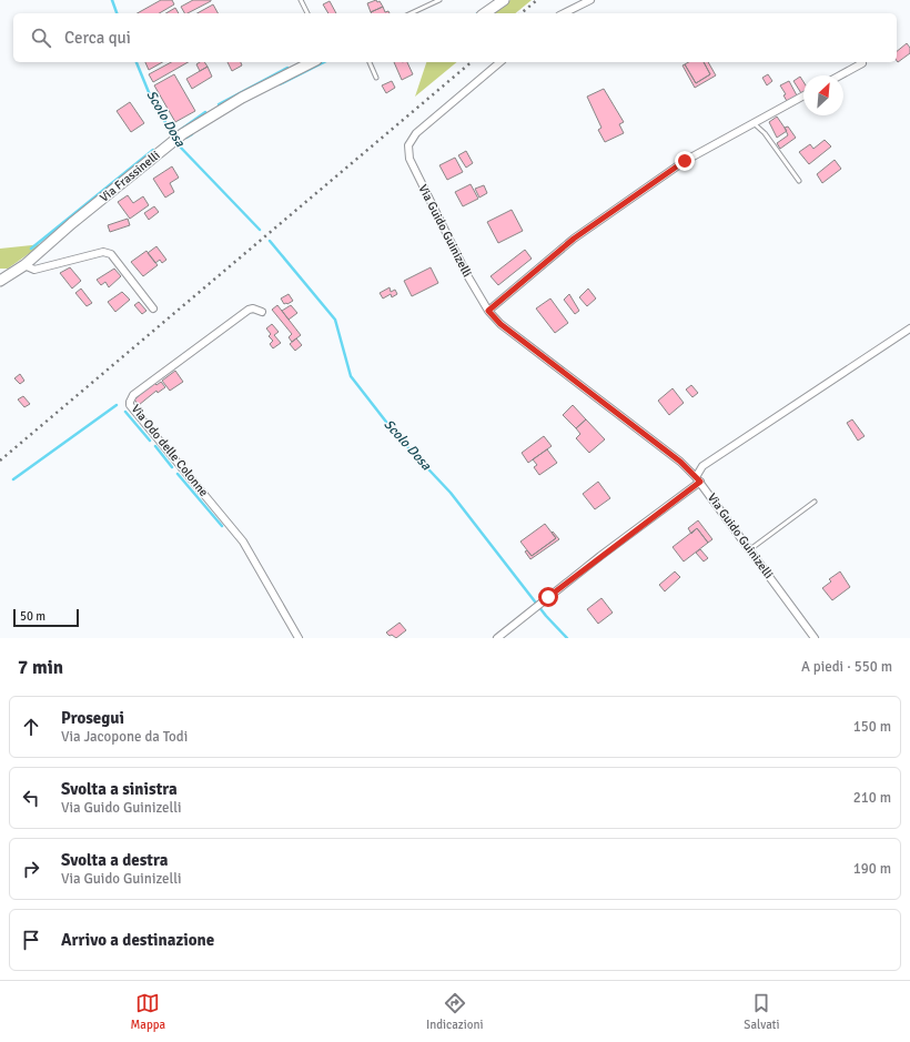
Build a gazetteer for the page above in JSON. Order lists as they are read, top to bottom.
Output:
{
  "streets": {
    "street": ["Via Frassinelli", "Via Guido Guinizelli", "Via Odo delle Colonne"]
  },
  "water": ["Scolo Dosa"],
  "scale_bar": "50 m",
  "north": "top right",
  "page": {
    "search": "Cerca qui",
    "scale": "50 m",
    "heading": ["7 min", "A piedi · 550 m"],
    "list": [
      ["Prosegui", "Via Jacopone da Todi", "150 m"],
      ["Svolta a sinistra", "Via Guido Guinizelli", "210 m"],
      ["Svolta a destra", "Via Guido Guinizelli", "190 m"],
      "Arrivo a destinazione"
    ],
    "nav": ["Mappa", "Indicazioni", "Salvati"]
  }
}
